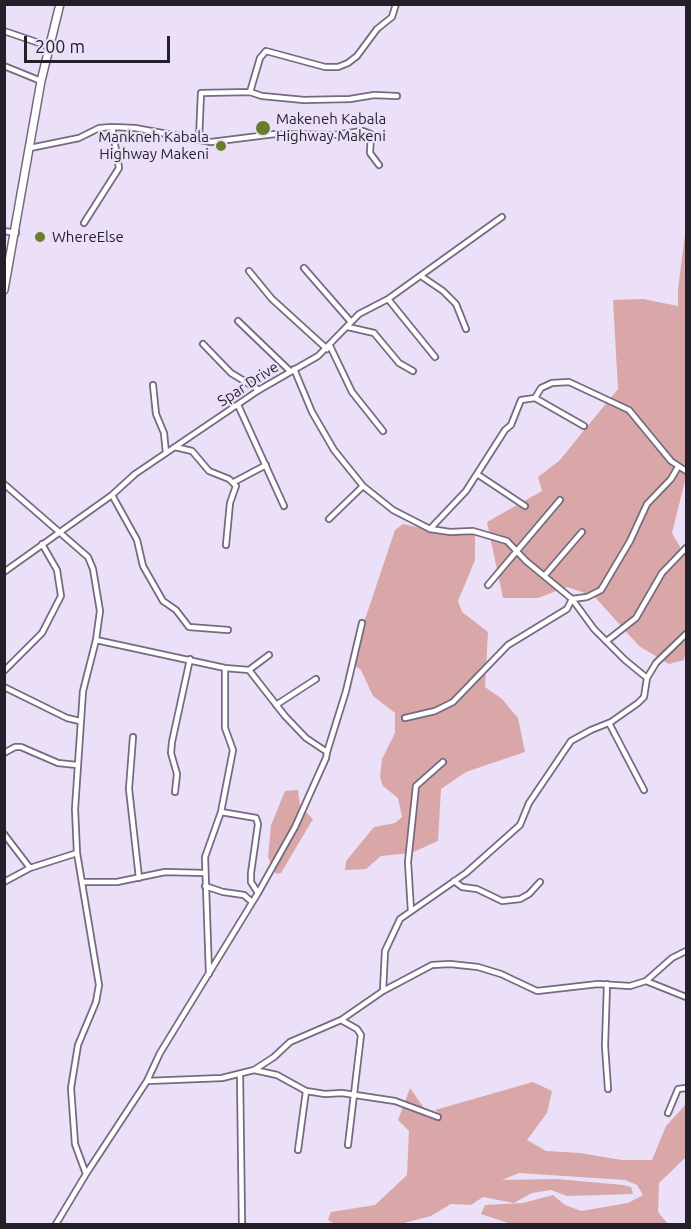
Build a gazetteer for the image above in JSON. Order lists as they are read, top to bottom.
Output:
{
  "streets": {
    "street": ["Spar Drive"]
  },
  "places": ["Makeneh Kabala Highway Makeni", "Mankneh Kabala Highway Makeni", "WhereElse"],
  "scale_bar": "200 m"
}
